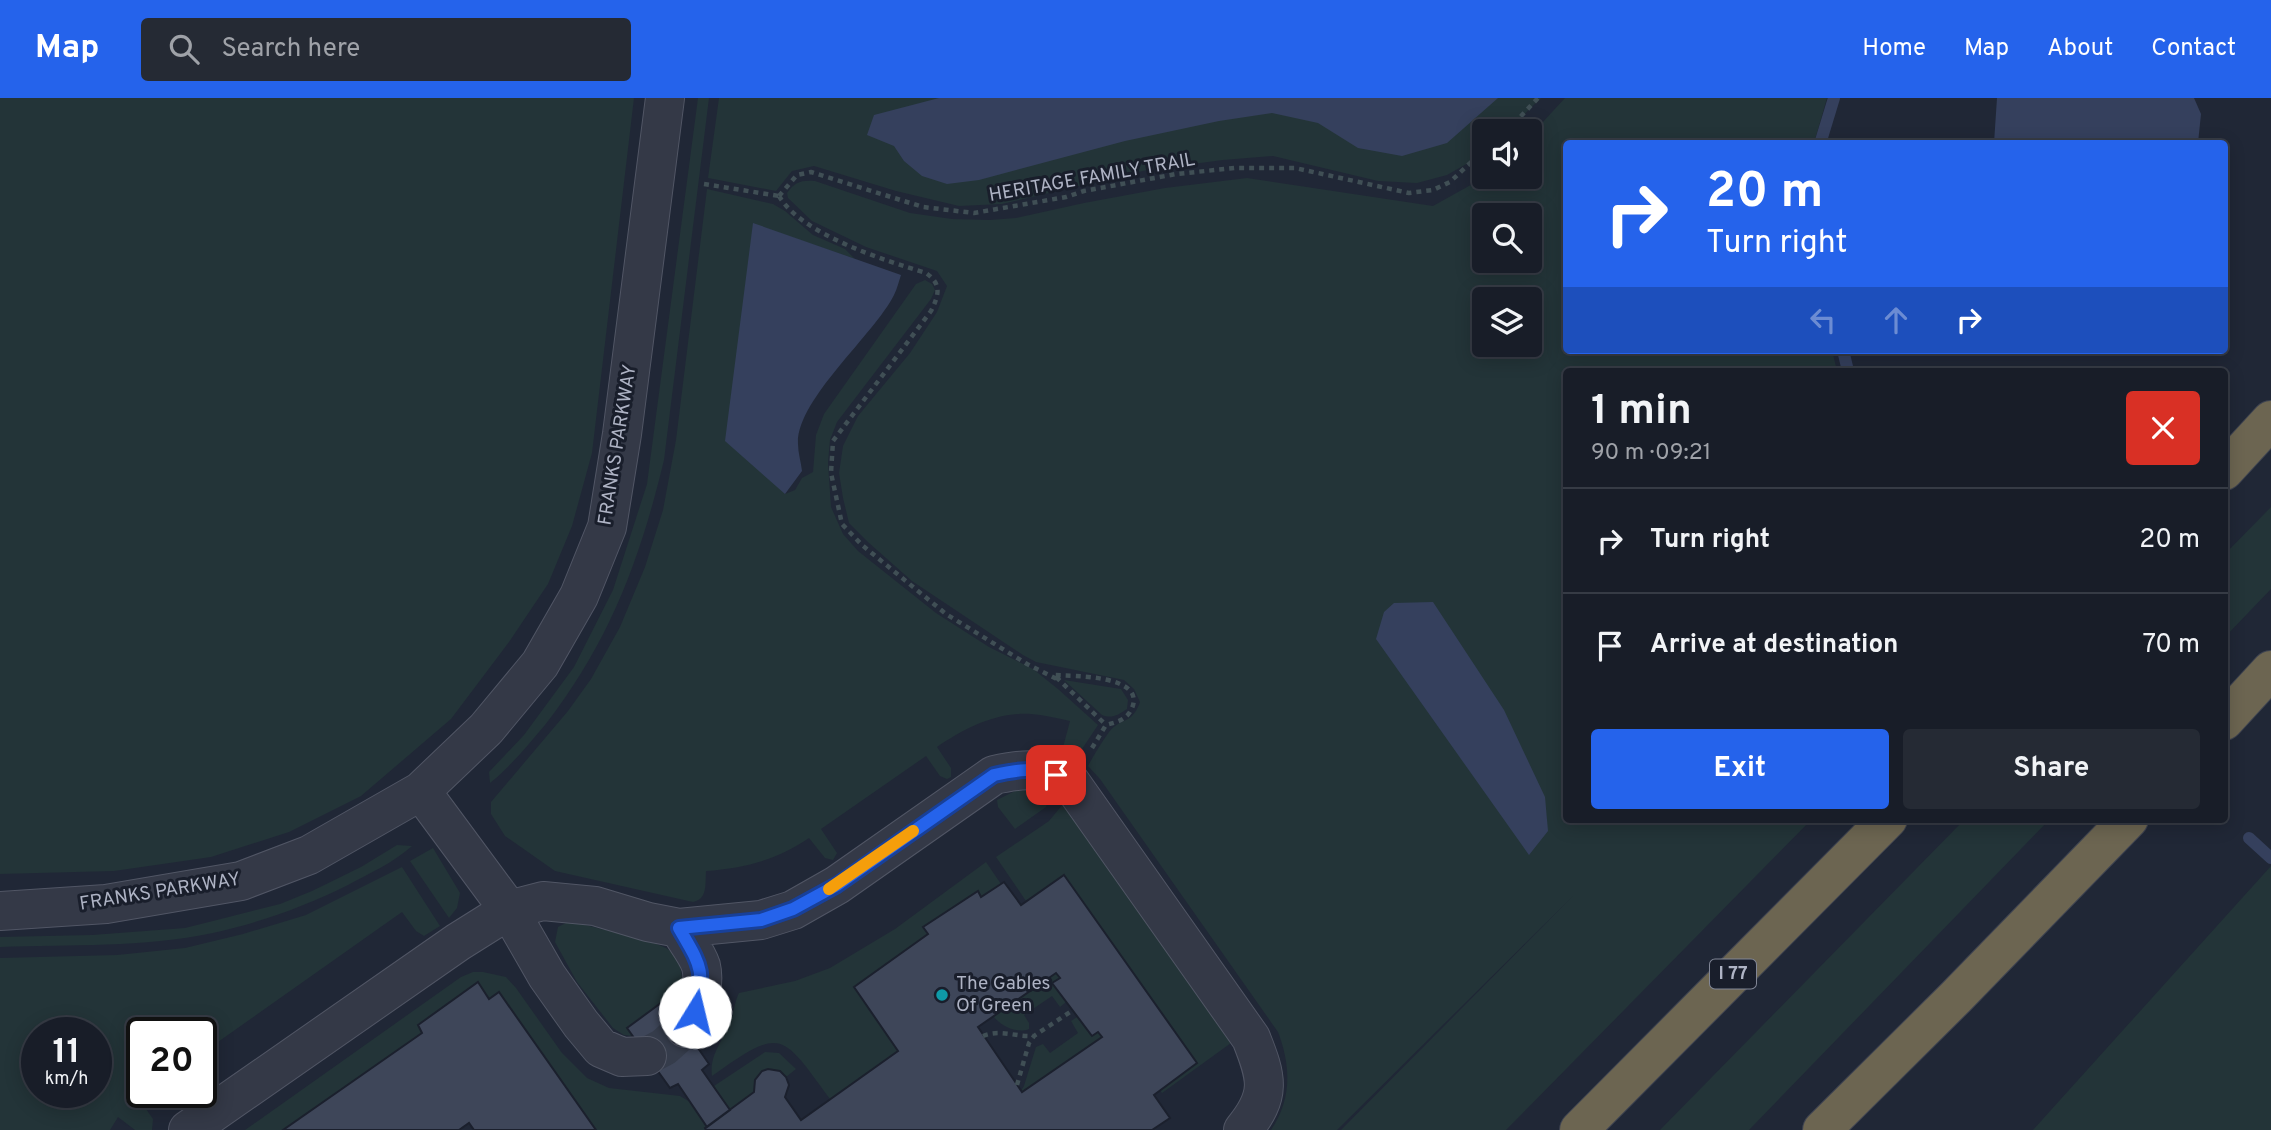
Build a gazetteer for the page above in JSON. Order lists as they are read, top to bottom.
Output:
{
  "streets": {
    "highway": ["I 77"],
    "lane": ["FRANKS PARKWAY"],
    "path": ["HERITAGE FAMILY TRAIL"]
  },
  "places": ["The Gables Of Green"],
  "page": {
    "header": "Map",
    "search": "Search here",
    "nav": [
      "Home",
      "Map",
      "About",
      "Contact"
    ],
    "turn": ["20 m", "Turn right"],
    "heading": ["1 min", "90 m · 09:21"],
    "list": [
      {
        "name": "Turn right",
        "value": "20 m"
      },
      {
        "name": "Arrive at destination",
        "value": "70 m"
      }
    ],
    "buttons": ["Exit", "Share"],
    "speed": "11 km/h",
    "limit": "20"
  }
}
